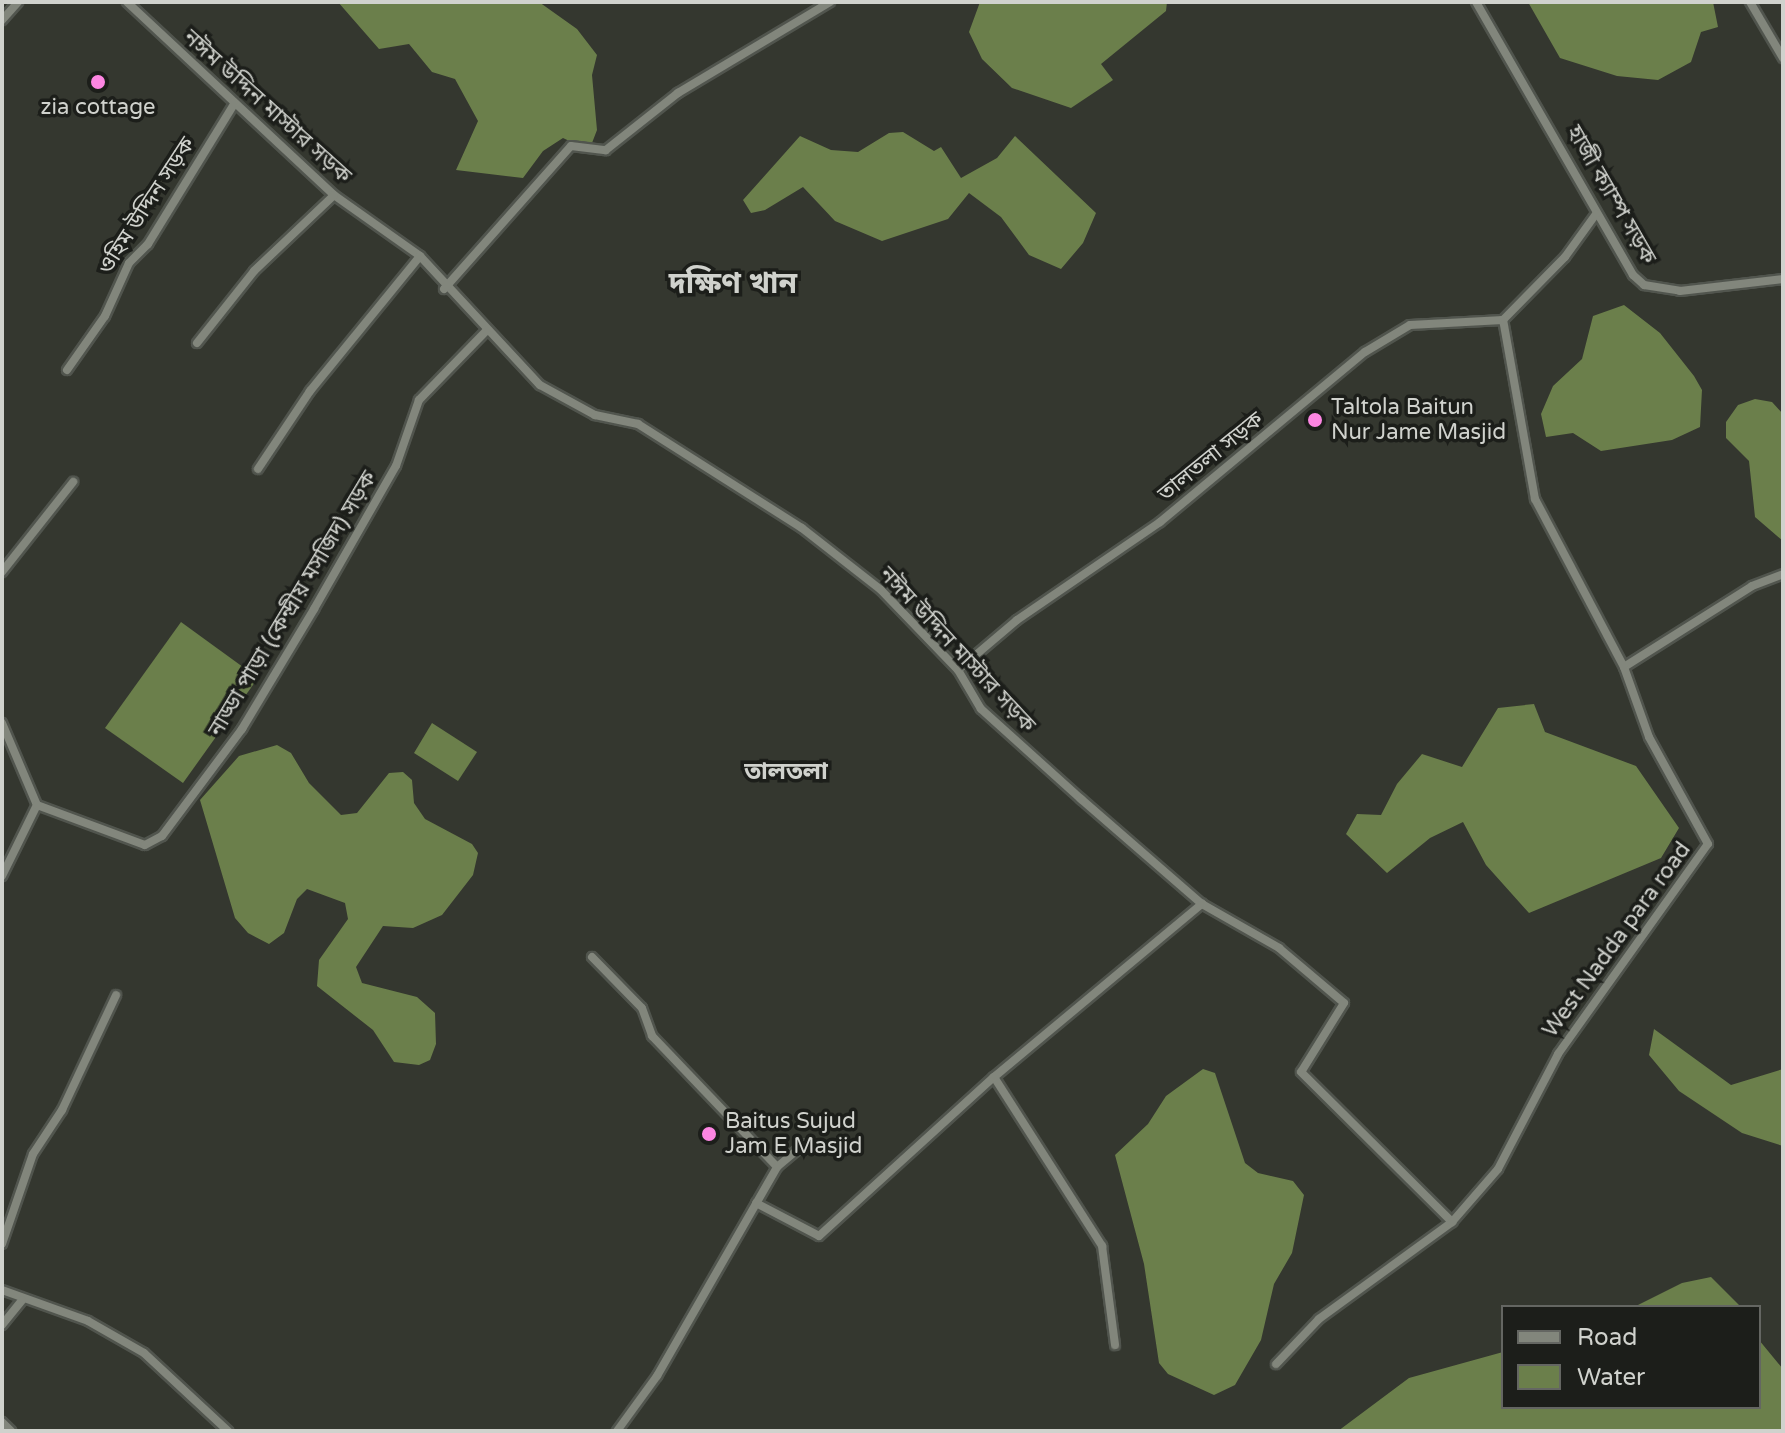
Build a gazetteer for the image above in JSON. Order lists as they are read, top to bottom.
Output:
{
  "streets": {
    "street": [
      "নঈম উদ্দিন মাস্টার সড়ক",
      "হাজী ক্যাম্প সড়ক",
      "ওহিম উদ্দিন সড়ক",
      "তালতলা সড়ক",
      "নাড্ডা পাড়া (কেন্দ্রীয় মসজিদ) সড়ক",
      "West Nadda para road"
    ]
  },
  "crossings": [
    ["নঈম উদ্দিন মাস্টার সড়ক", "ওহিম উদ্দিন সড়ক"],
    ["নঈম উদ্দিন মাস্টার সড়ক", "তালতলা সড়ক"],
    ["নঈম উদ্দিন মাস্টার সড়ক", "নাড্ডা পাড়া (কেন্দ্রীয় মসজিদ) সড়ক"],
    ["নঈম উদ্দিন মাস্টার সড়ক", "West Nadda para road"],
    ["তালতলা সড়ক", "West Nadda para road"]
  ],
  "districts": ["দক্ষিণ খান", "তালতলা"],
  "places": ["zia cottage", "Taltola Baitun Nur Jame Masjid", "Baitus Sujud Jam E Masjid"],
  "legend": ["Road", "Water"]
}
